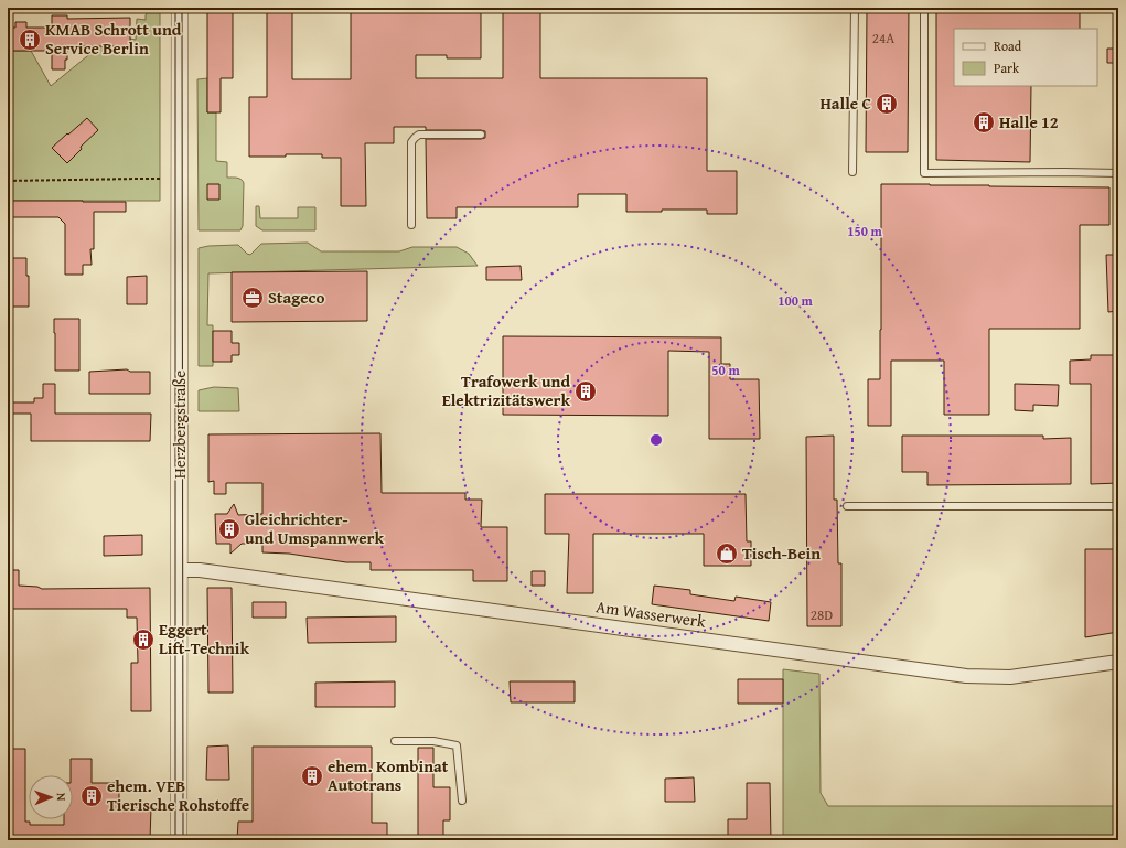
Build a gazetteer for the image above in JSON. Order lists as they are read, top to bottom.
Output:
{
  "streets": {
    "street": ["Herzbergstraße", "Am Wasserwerk"]
  },
  "crossings": [
    ["Herzbergstraße", "Am Wasserwerk"]
  ],
  "places": {
    "building": [
      "KMAB Schrott und Service Berlin",
      "Halle C",
      "Halle 12",
      "Trafowerk und Elektrizitätswerk",
      "Gleichrichter- und Umspannwerk",
      "Eggert Lift-Technik",
      "ehem. Kombinat Autotrans",
      "ehem. VEB Tierische Rohstoffe"
    ],
    "office": ["Stageco"],
    "shop": ["Tisch-Bein"]
  },
  "house_numbers": ["24A", "28D"],
  "legend": ["Road", "Park"],
  "north": "right",
  "rings": ["150 m", "100 m", "50 m"]
}
